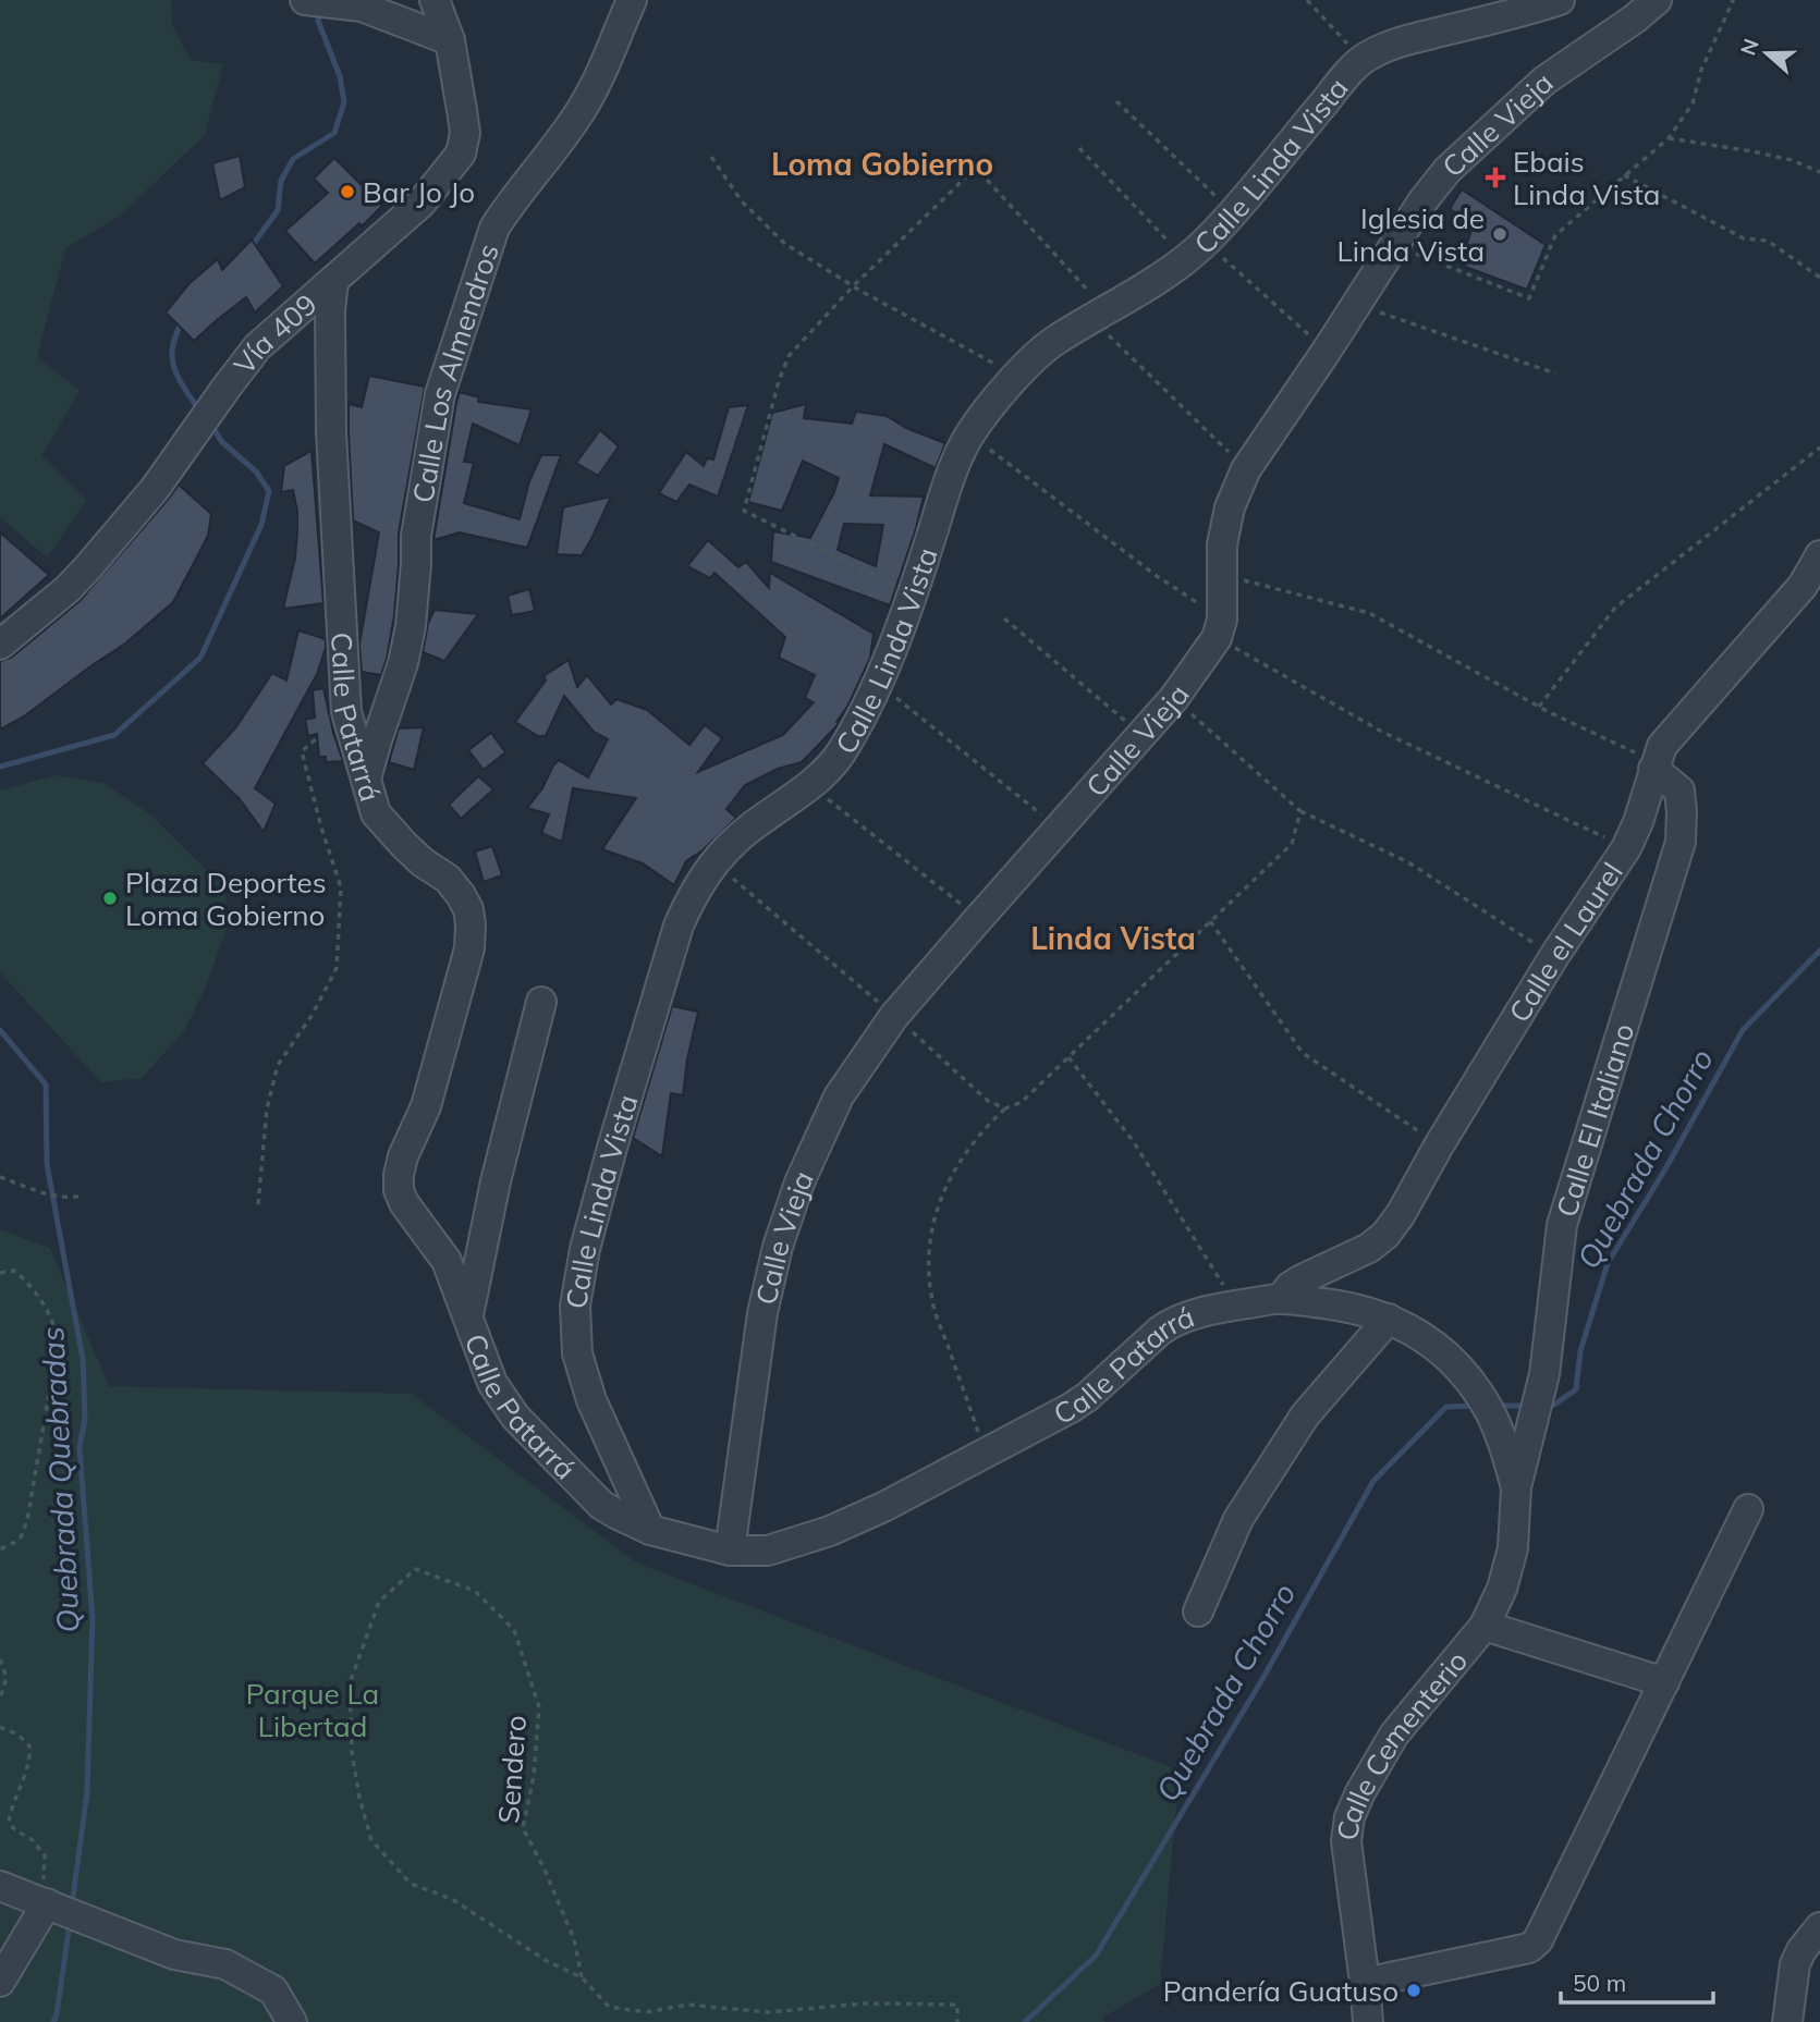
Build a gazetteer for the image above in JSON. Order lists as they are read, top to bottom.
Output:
{
  "streets": {
    "street": [
      "Calle Vieja",
      "Calle Linda Vista",
      "Vía 409",
      "Calle Los Almendros",
      "Calle Patarrá",
      "Calle el Laurel",
      "Calle El Italiano",
      "Calle Cementerio"
    ],
    "path": ["Sendero"]
  },
  "crossings": [
    ["Calle Vieja", "Calle Patarrá"],
    ["Calle Linda Vista", "Calle Patarrá"],
    ["Vía 409", "Calle Patarrá"],
    ["Calle Los Almendros", "Calle Patarrá"],
    ["Calle Patarrá", "Calle el Laurel"],
    ["Calle Patarrá", "Calle El Italiano"],
    ["Calle Patarrá", "Calle Cementerio"],
    ["Calle el Laurel", "Calle El Italiano"],
    ["Calle El Italiano", "Calle Cementerio"]
  ],
  "districts": ["Loma Gobierno", "Linda Vista"],
  "water": ["Quebrada Chorro", "Quebrada Quebradas"],
  "parks": ["Parque La Libertad"],
  "places": {
    "health": ["Ebais Linda Vista"],
    "other": [
      "Bar Jo Jo",
      "Iglesia de Linda Vista",
      "Plaza Deportes Loma Gobierno",
      "Pandería Guatuso"
    ]
  },
  "scale_bar": "50 m",
  "north": "left"
}
